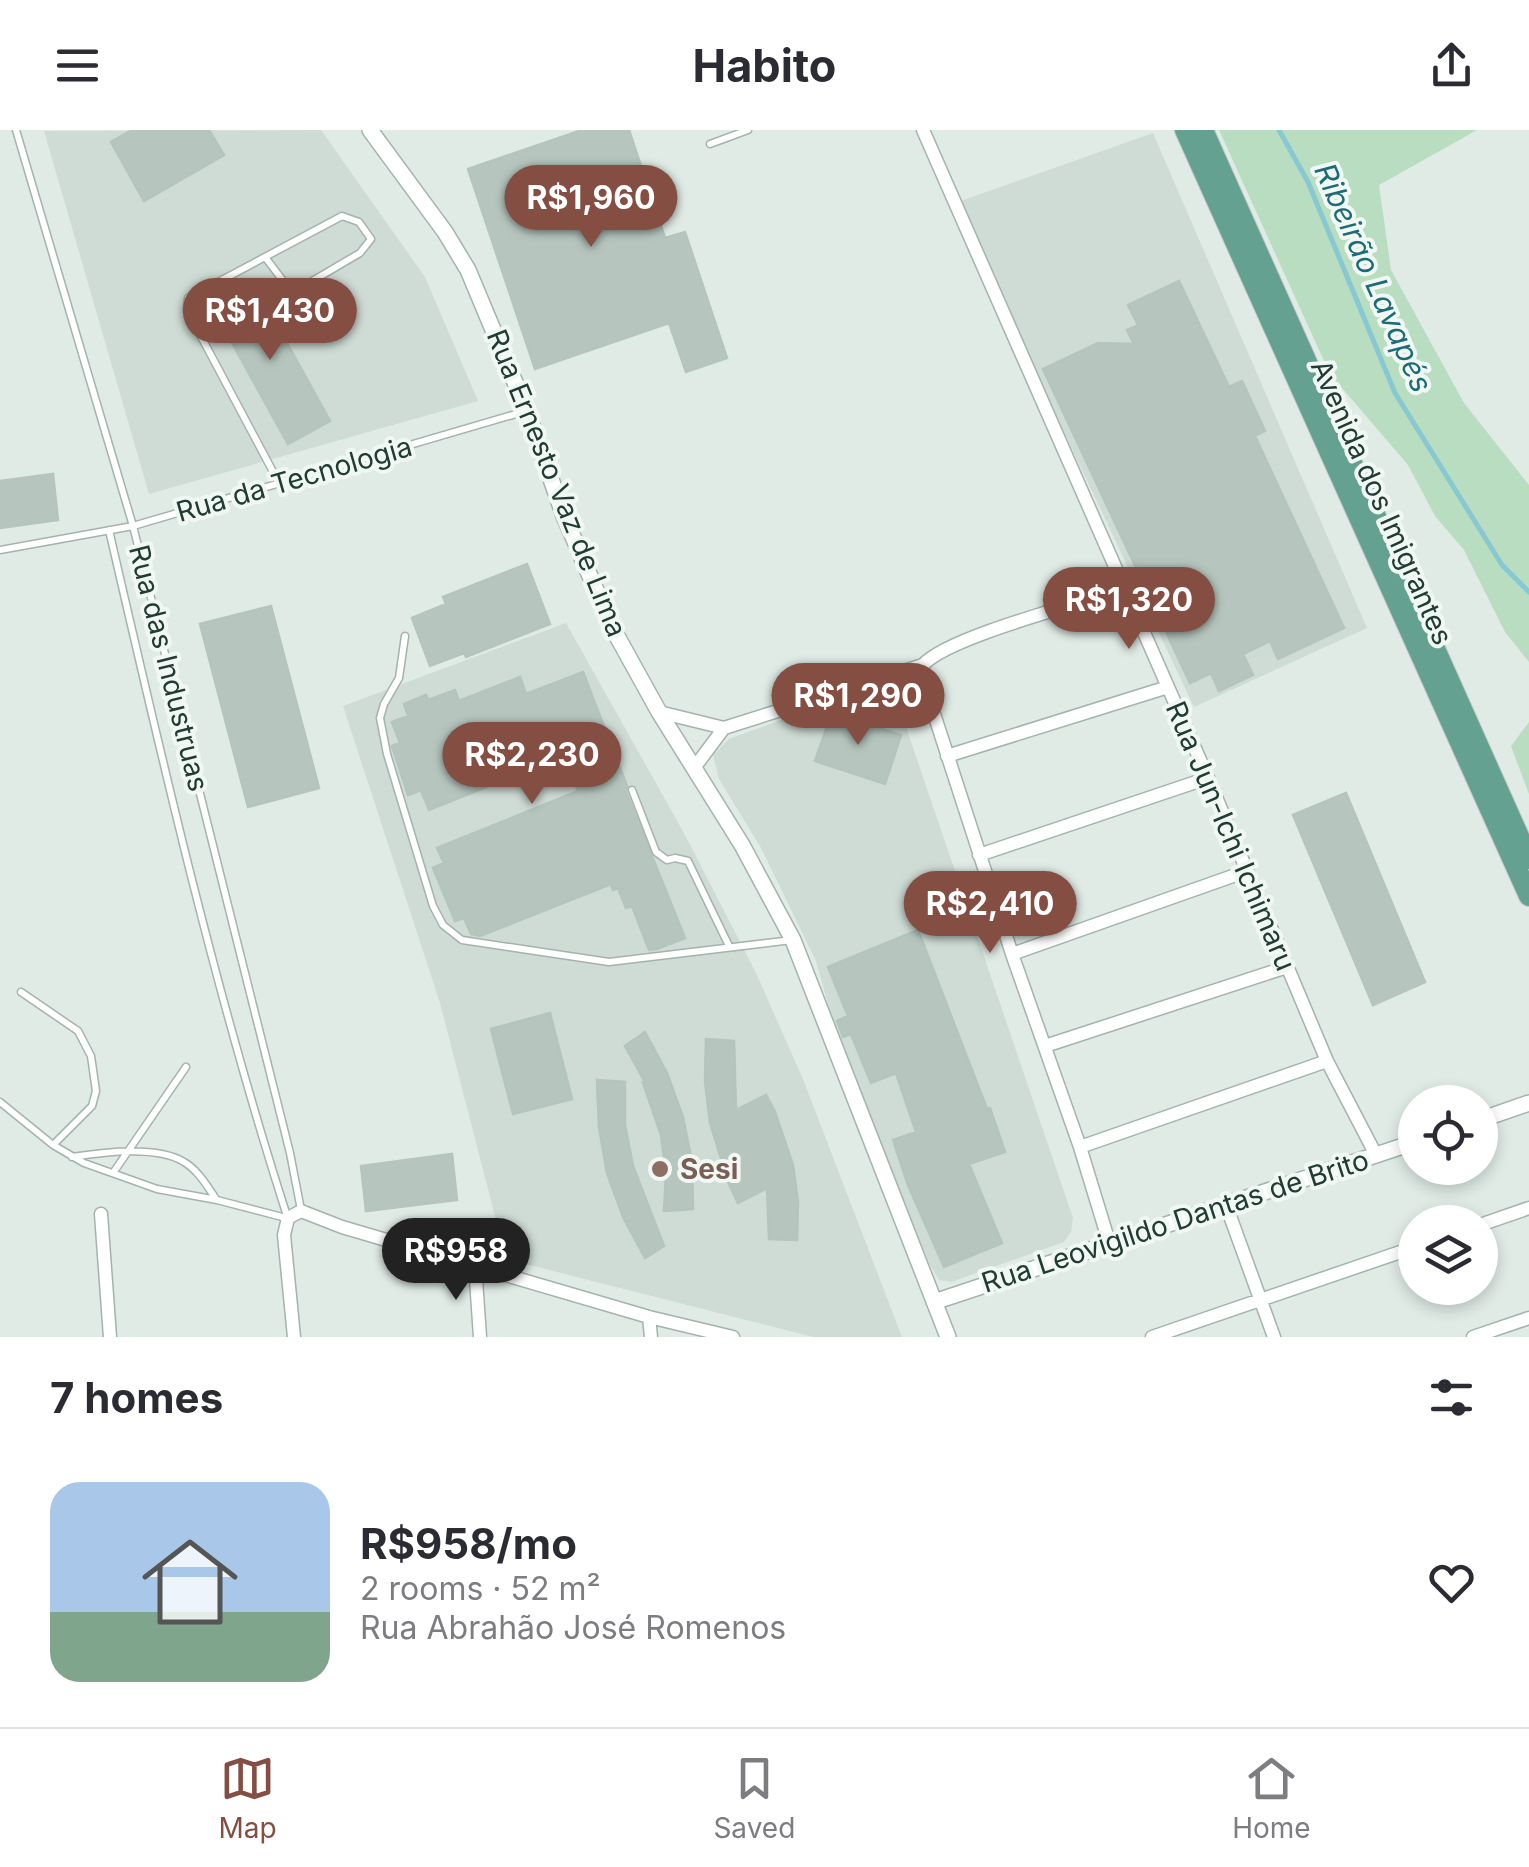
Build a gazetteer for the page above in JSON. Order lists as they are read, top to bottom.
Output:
{
  "streets": {
    "main road": ["Avenida dos Imigrantes"],
    "street": ["Rua Ernesto Vaz de Lima", "Rua Jun-Ichi Ichimaru", "Rua Leovigildo Dantas de Brito"],
    "lane": ["Rua da Tecnologia", "Rua das Industruas"]
  },
  "crossings": [
    ["Rua da Tecnologia", "Rua Ernesto Vaz de Lima"],
    ["Rua da Tecnologia", "Rua das Industruas"],
    ["Rua Ernesto Vaz de Lima", "Rua Leovigildo Dantas de Brito"],
    ["Rua Jun-Ichi Ichimaru", "Rua Leovigildo Dantas de Brito"]
  ],
  "water": ["Ribeirão Lavapés"],
  "places": ["Sesi"],
  "page": {
    "header": "Habito",
    "price": [
      "R$1,960",
      "R$1,430",
      "R$1,320",
      "R$1,290",
      "R$2,230",
      "R$2,410",
      "R$958"
    ],
    "heading": "7 homes",
    "list": [
      {
        "name": "R$958/mo",
        "note": "2 rooms · 52 m² · Rua Abrahão José Romenos"
      }
    ],
    "tabs": ["Map", "Saved", "Home"]
  }
}
